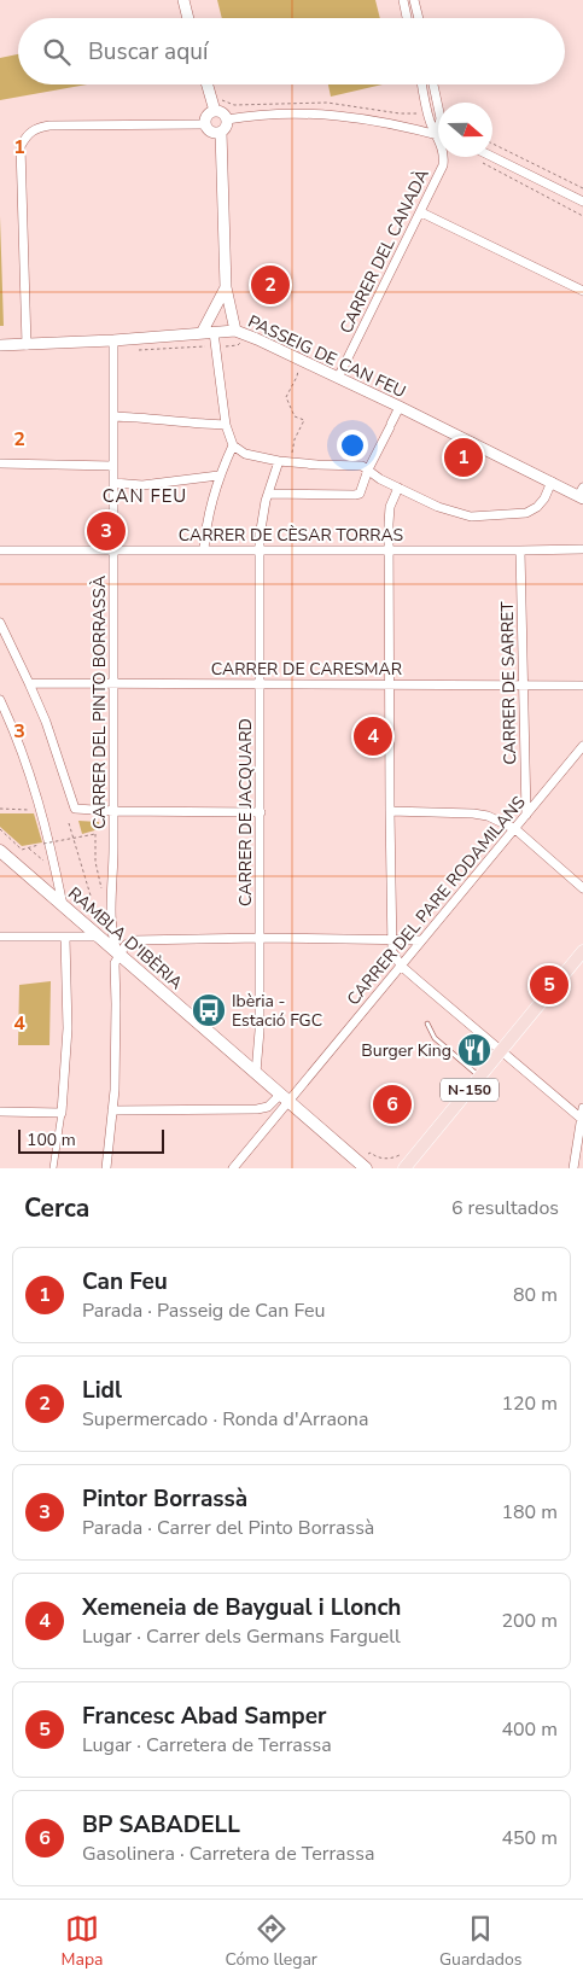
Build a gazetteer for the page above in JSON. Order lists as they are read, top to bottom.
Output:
{
  "streets": {
    "main road": ["RAMBLA D'IBÈRIA", "N-150"],
    "street": [
      "CARRER DEL CANADÀ",
      "PASSEIG DE CAN FEU",
      "CARRER DE CÈSAR TORRAS",
      "CARRER DE CARESMAR",
      "CARRER DE SARRET",
      "CARRER DEL PINTO BORRASSÀ",
      "CARRER DE JACQUARD",
      "CARRER DEL PARE RODAMILANS"
    ]
  },
  "crossings": [
    ["CARRER DEL CANADÀ", "PASSEIG DE CAN FEU"],
    ["PASSEIG DE CAN FEU", "CARRER DEL PINTO BORRASSÀ"],
    ["CARRER DE CÈSAR TORRAS", "CARRER DE SARRET"],
    ["CARRER DE CÈSAR TORRAS", "CARRER DEL PINTO BORRASSÀ"],
    ["CARRER DE CÈSAR TORRAS", "CARRER DE JACQUARD"],
    ["CARRER DE CARESMAR", "CARRER DE SARRET"],
    ["CARRER DE CARESMAR", "CARRER DEL PINTO BORRASSÀ"],
    ["CARRER DE CARESMAR", "CARRER DE JACQUARD"],
    ["CARRER DE SARRET", "CARRER DEL PARE RODAMILANS"],
    ["CARRER DEL PINTO BORRASSÀ", "RAMBLA D'IBÈRIA"],
    ["CARRER DE JACQUARD", "RAMBLA D'IBÈRIA"],
    ["CARRER DEL PARE RODAMILANS", "RAMBLA D'IBÈRIA"]
  ],
  "districts": ["CAN FEU"],
  "places": {
    "bus stop": ["Ibèria - Estació FGC"],
    "restaurant": ["Burger King"]
  },
  "scale_bar": "100 m",
  "north": "right",
  "page": {
    "search": "Buscar aquí",
    "pins": [
      "2",
      "1",
      "3",
      "4",
      "5",
      "6"
    ],
    "scale": "100 m",
    "heading": ["Cerca", "6 resultados"],
    "list": [
      {
        "mark": "1",
        "name": "Can Feu",
        "note": "Parada · Passeig de Can Feu",
        "value": "80 m"
      },
      {
        "mark": "2",
        "name": "Lidl",
        "note": "Supermercado · Ronda d'Arraona",
        "value": "120 m"
      },
      {
        "mark": "3",
        "name": "Pintor Borrassà",
        "note": "Parada · Carrer del Pinto Borrassà",
        "value": "180 m"
      },
      {
        "mark": "4",
        "name": "Xemeneia de Baygual i Llonch",
        "note": "Lugar · Carrer dels Germans Farguell",
        "value": "200 m"
      },
      {
        "mark": "5",
        "name": "Francesc Abad Samper",
        "note": "Lugar · Carretera de Terrassa",
        "value": "400 m"
      },
      {
        "mark": "6",
        "name": "BP SABADELL",
        "note": "Gasolinera · Carretera de Terrassa",
        "value": "450 m"
      }
    ],
    "nav": ["Mapa", "Cómo llegar", "Guardados"]
  },
  "grid": {
    "rows": [
      "1",
      "2",
      "3",
      "4"
    ]
  }
}
